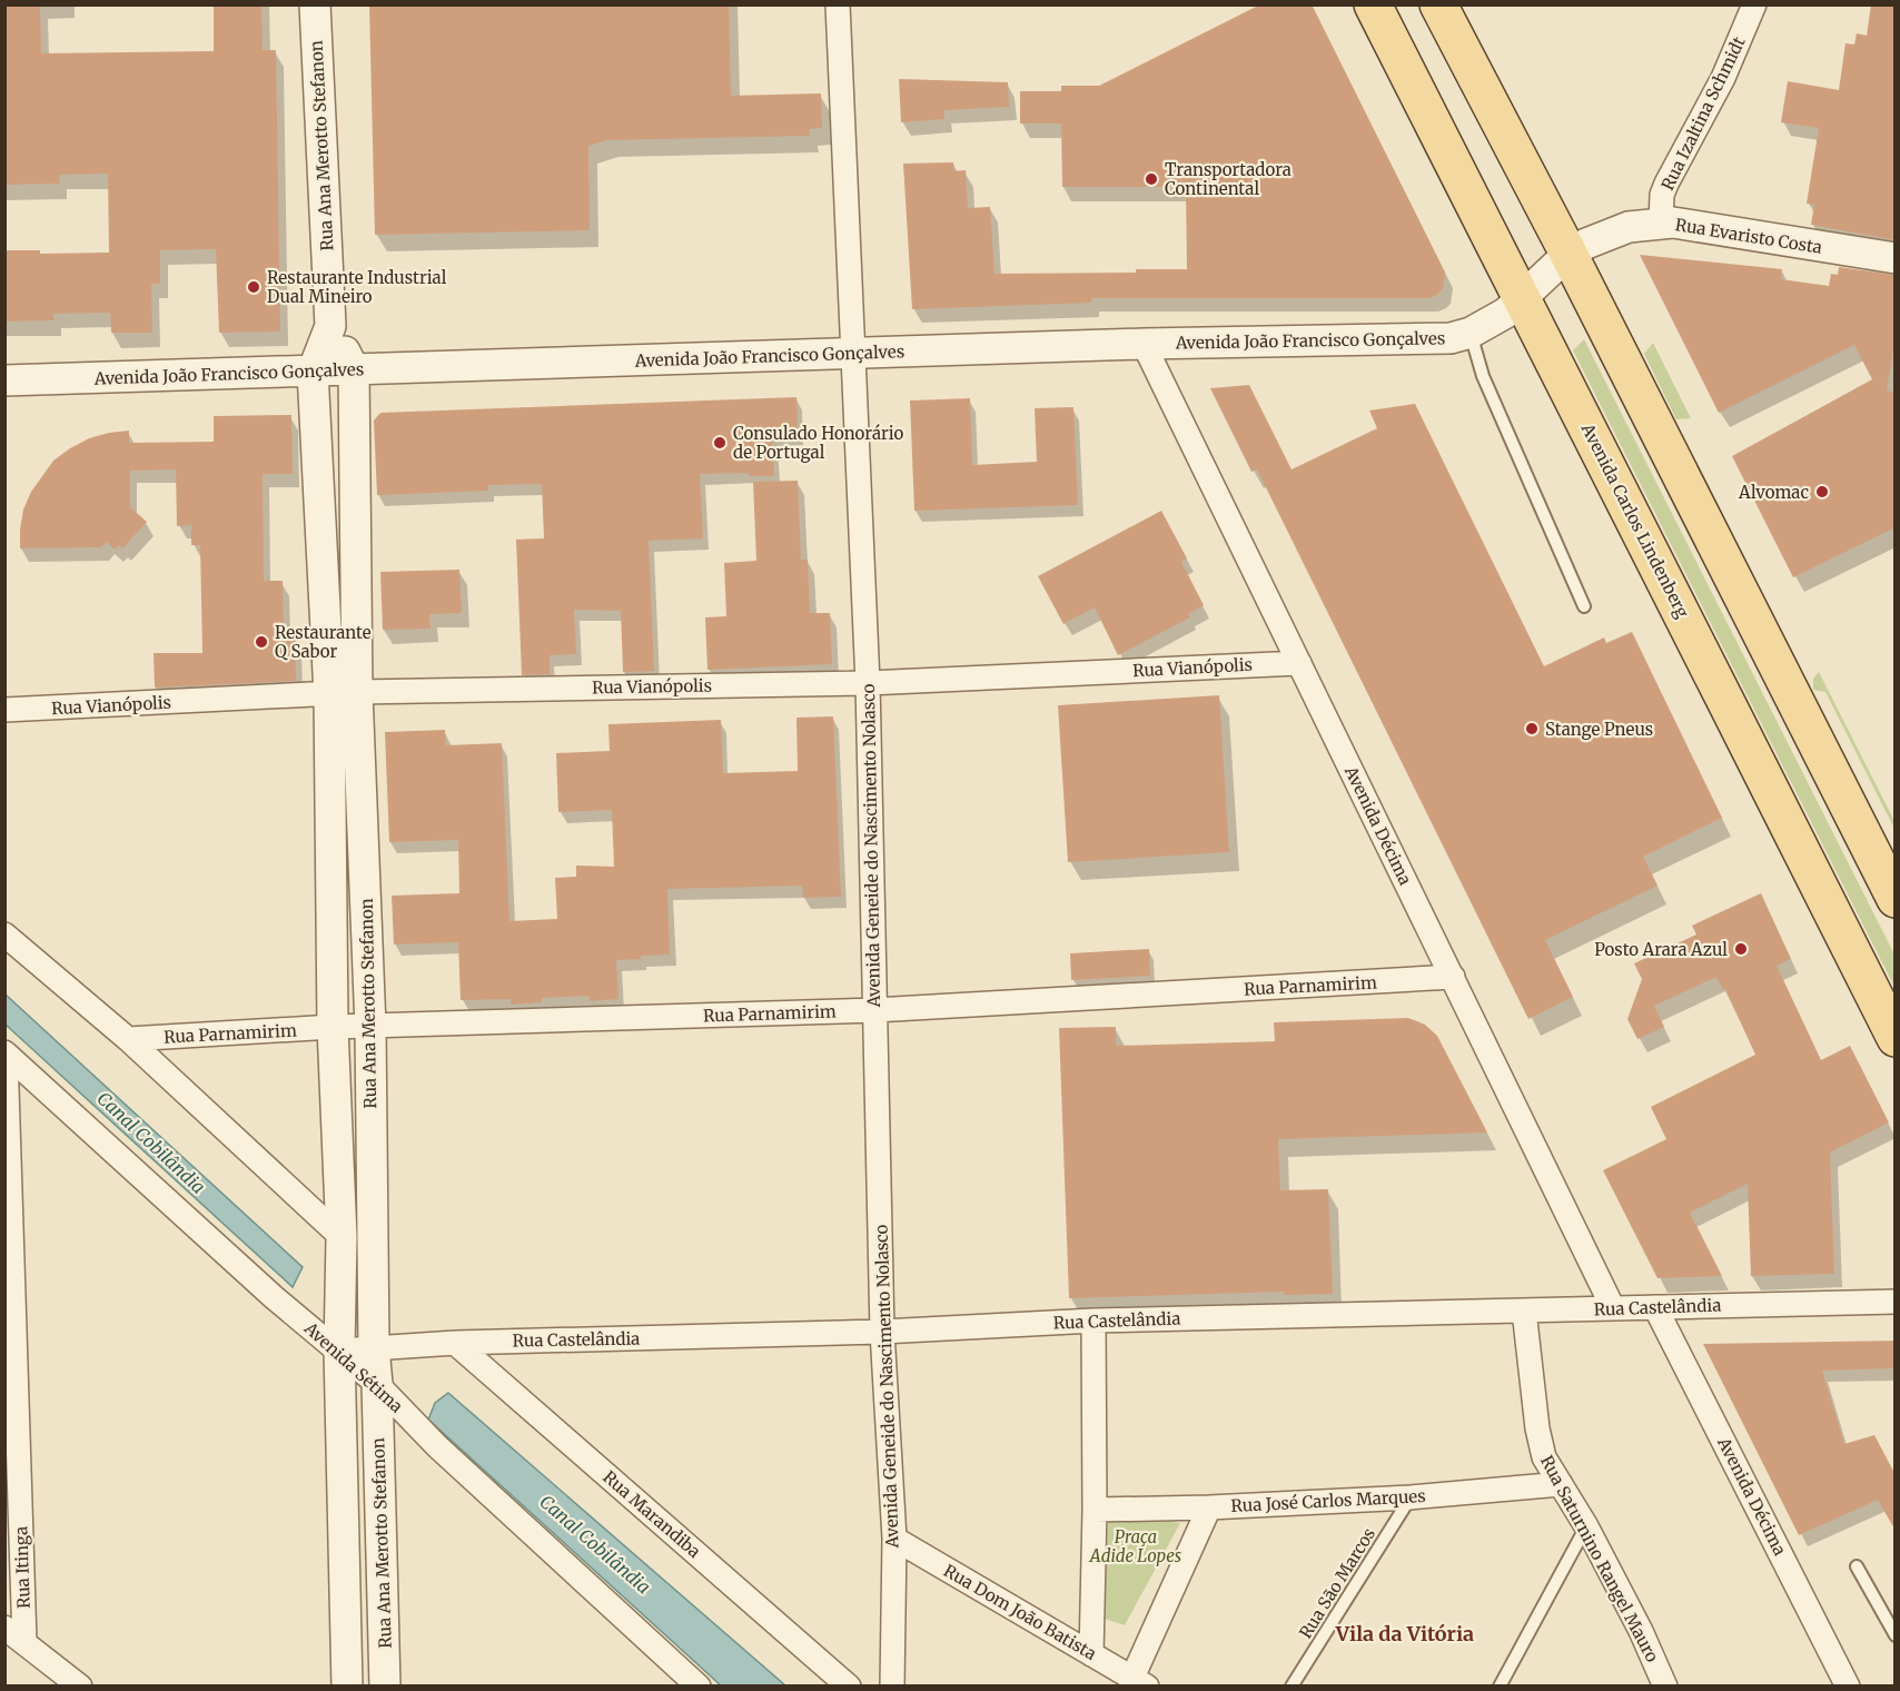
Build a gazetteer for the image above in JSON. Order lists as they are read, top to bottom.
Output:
{
  "streets": {
    "main road": ["Avenida Carlos Lindenberg"],
    "street": [
      "Rua Izaltina Schmidt",
      "Rua Ana Merotto Stefanon",
      "Rua Evaristo Costa",
      "Avenida João Francisco Gonçalves",
      "Rua Vianópolis",
      "Avenida Décima",
      "Avenida Geneide do Nascimento Nolasco",
      "Rua Parnamirim",
      "Rua Castelândia",
      "Avenida Sétima",
      "Rua José Carlos Marques",
      "Rua Marandiba",
      "Rua Saturnino Rangel Mauro",
      "Rua Itinga",
      "Rua Dom João Batista"
    ],
    "lane": ["Rua São Marcos"]
  },
  "crossings": [
    ["Rua Izaltina Schmidt", "Rua Evaristo Costa"],
    ["Rua Ana Merotto Stefanon", "Avenida João Francisco Gonçalves"],
    ["Rua Ana Merotto Stefanon", "Rua Vianópolis"],
    ["Rua Ana Merotto Stefanon", "Rua Parnamirim"],
    ["Rua Ana Merotto Stefanon", "Rua Castelândia"],
    ["Rua Ana Merotto Stefanon", "Avenida Sétima"],
    ["Rua Evaristo Costa", "Avenida João Francisco Gonçalves"],
    ["Rua Evaristo Costa", "Avenida Carlos Lindenberg"],
    ["Avenida João Francisco Gonçalves", "Avenida Carlos Lindenberg"],
    ["Avenida João Francisco Gonçalves", "Avenida Décima"],
    ["Avenida João Francisco Gonçalves", "Avenida Geneide do Nascimento Nolasco"],
    ["Rua Vianópolis", "Avenida Décima"],
    ["Rua Vianópolis", "Avenida Geneide do Nascimento Nolasco"],
    ["Avenida Décima", "Rua Parnamirim"],
    ["Avenida Décima", "Rua Castelândia"],
    ["Avenida Geneide do Nascimento Nolasco", "Rua Parnamirim"],
    ["Avenida Geneide do Nascimento Nolasco", "Rua Castelândia"],
    ["Avenida Geneide do Nascimento Nolasco", "Rua Dom João Batista"],
    ["Rua Castelândia", "Avenida Sétima"],
    ["Rua Castelândia", "Rua Marandiba"],
    ["Rua Castelândia", "Rua Saturnino Rangel Mauro"],
    ["Avenida Sétima", "Rua Itinga"],
    ["Rua José Carlos Marques", "Rua Saturnino Rangel Mauro"],
    ["Rua José Carlos Marques", "Rua São Marcos"]
  ],
  "districts": ["Vila da Vitória"],
  "water": ["Canal Cobilândia"],
  "parks": ["Praça Adide Lopes"],
  "places": [
    "Transportadora Continental",
    "Restaurante Industrial Dual Mineiro",
    "Consulado Honorário de Portugal",
    "Alvomac",
    "Restaurante Q Sabor",
    "Stange Pneus",
    "Posto Arara Azul"
  ]
}
